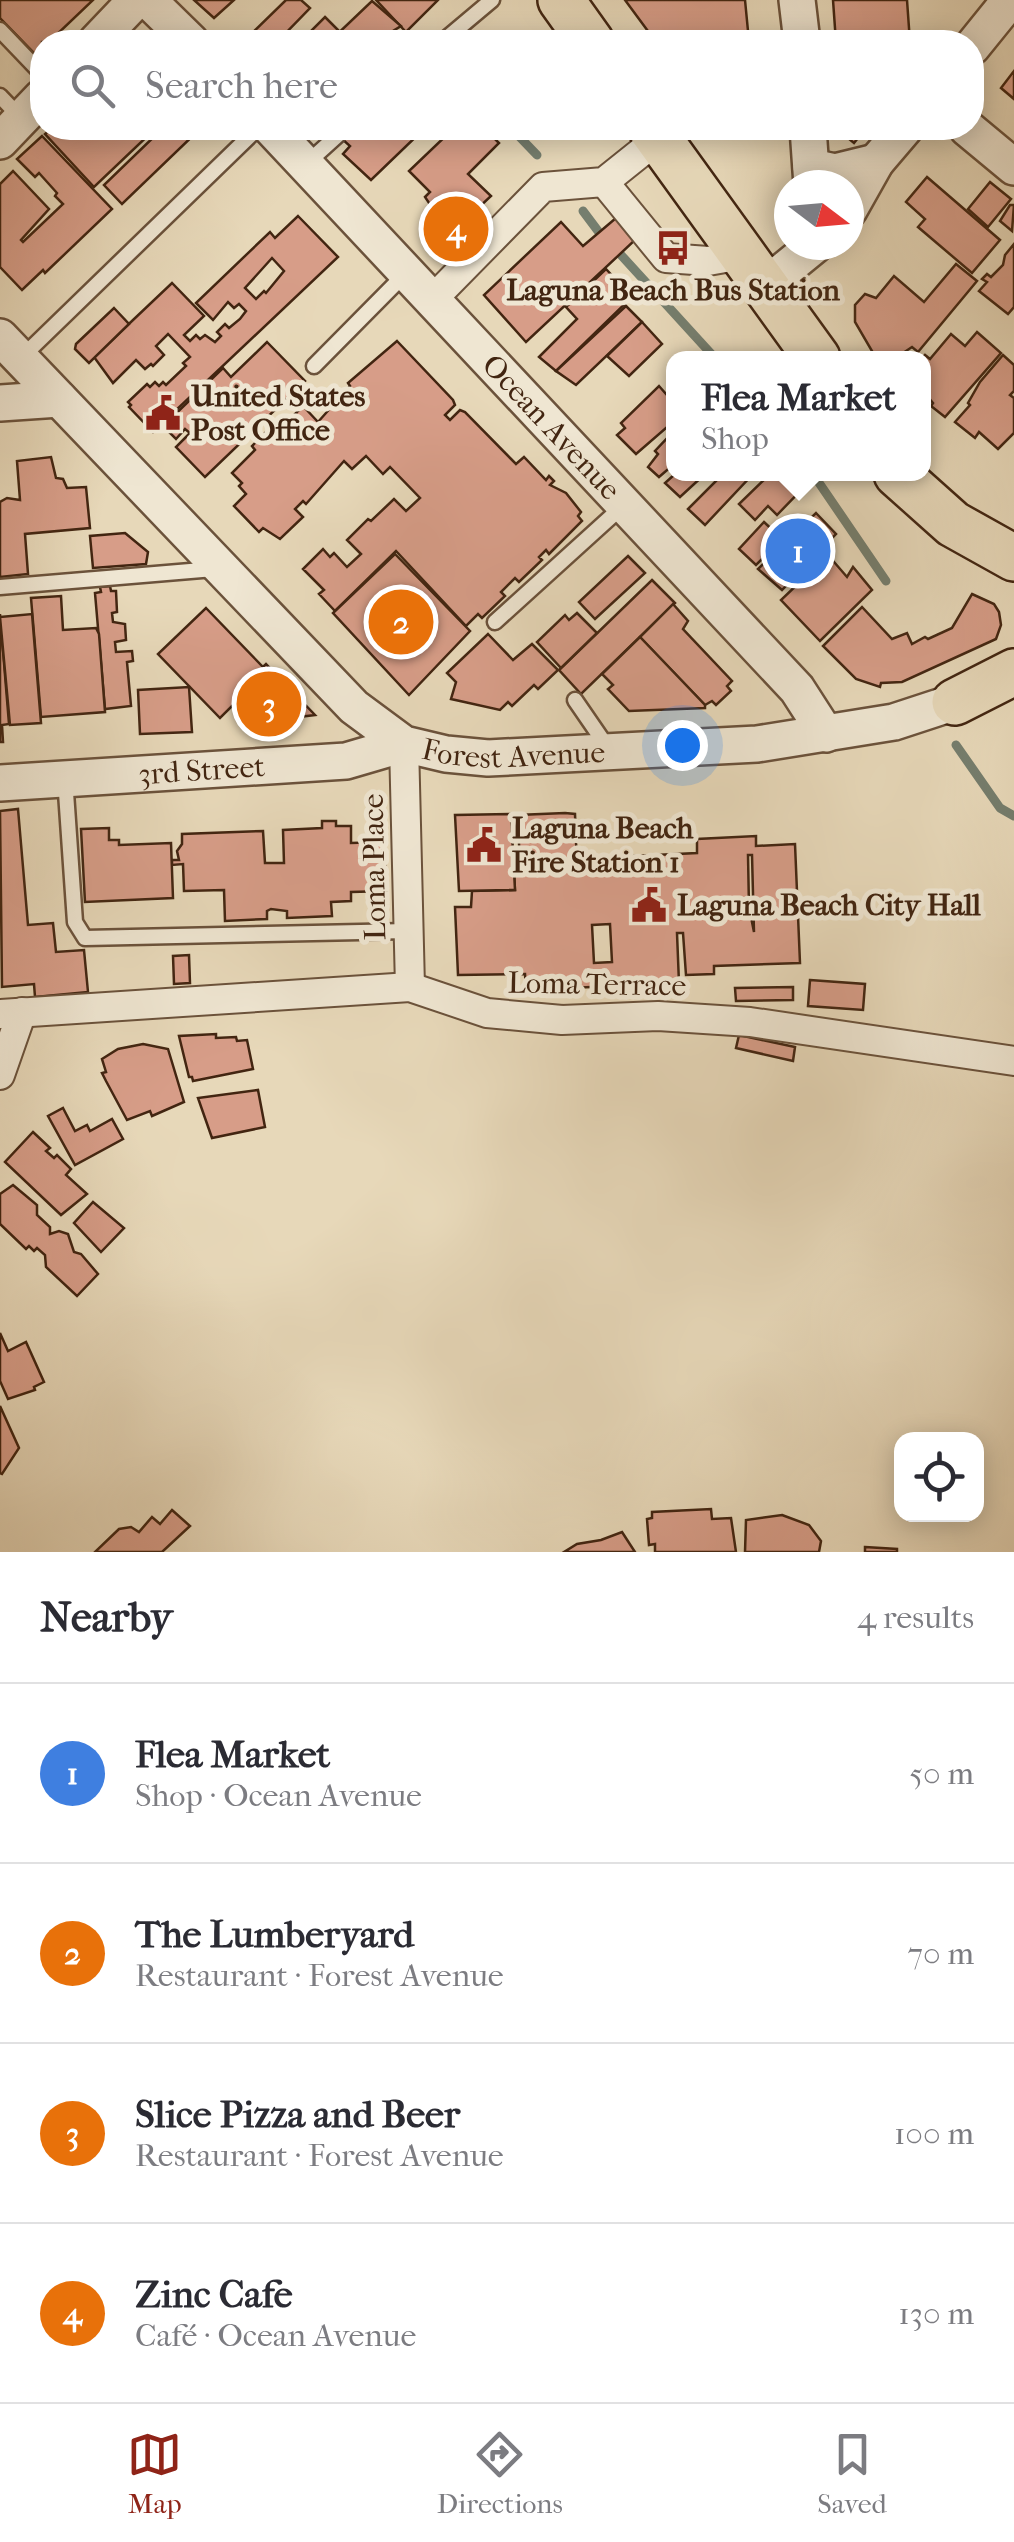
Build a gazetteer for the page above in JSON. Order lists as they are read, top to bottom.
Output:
{
  "streets": {
    "street": [
      "Ocean Avenue",
      "Forest Avenue",
      "3rd Street",
      "Loma Place",
      "Loma Terrace"
    ]
  },
  "crossings": [
    ["Ocean Avenue", "Forest Avenue"],
    ["Forest Avenue", "3rd Street"],
    ["Forest Avenue", "Loma Place"],
    ["3rd Street", "Loma Place"],
    ["Loma Place", "Loma Terrace"]
  ],
  "places": {
    "bus stop": ["Laguna Beach Bus Station"],
    "public building": ["United States Post Office", "Laguna Beach Fire Station 1", "Laguna Beach City Hall"]
  },
  "north": "right",
  "page": {
    "search": "Search here",
    "pins": [
      "4",
      "1",
      "2",
      "3"
    ],
    "popup": ["Flea Market", "Shop"],
    "heading": ["Nearby", "4 results"],
    "list": [
      {
        "mark": "1",
        "name": "Flea Market",
        "note": "Shop · Ocean Avenue",
        "value": "50 m"
      },
      {
        "mark": "2",
        "name": "The Lumberyard",
        "note": "Restaurant · Forest Avenue",
        "value": "70 m"
      },
      {
        "mark": "3",
        "name": "Slice Pizza and Beer",
        "note": "Restaurant · Forest Avenue",
        "value": "100 m"
      },
      {
        "mark": "4",
        "name": "Zinc Cafe",
        "note": "Café · Ocean Avenue",
        "value": "130 m"
      }
    ],
    "nav": ["Map", "Directions", "Saved"]
  }
}
